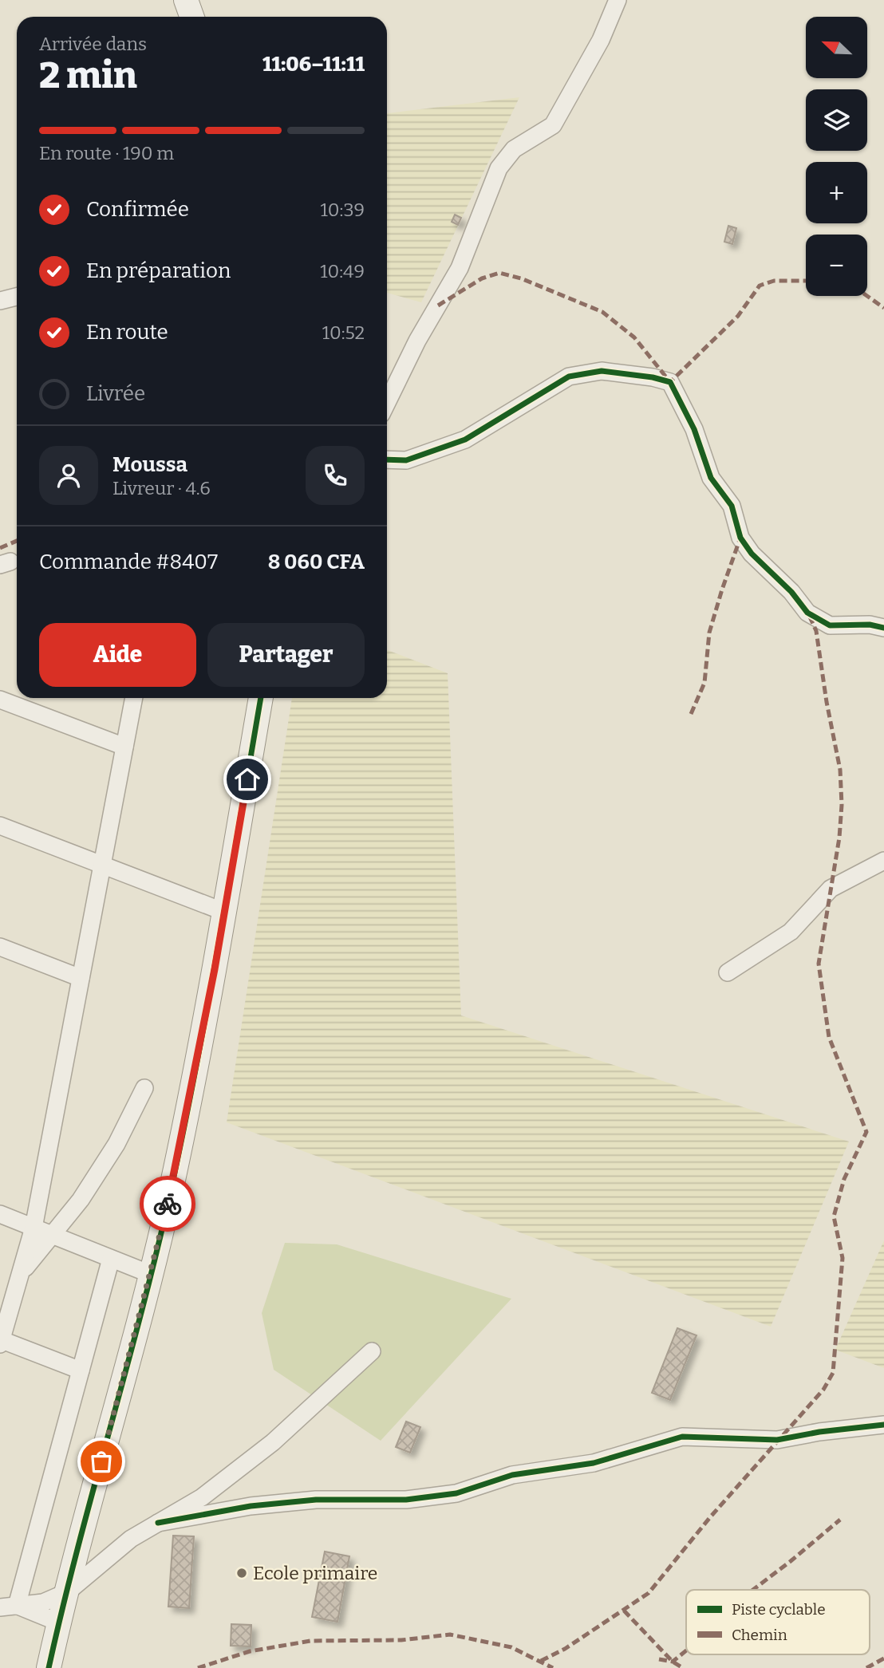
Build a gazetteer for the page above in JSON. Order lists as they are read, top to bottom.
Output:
{
  "places": ["Ecole primaire"],
  "legend": ["Piste cyclable", "Chemin"],
  "north": "top left",
  "page": {
    "map_buttons": ["+", "−"],
    "heading": ["2 min", "Arrivée dans", "11:06–11:11"],
    "panel": [
      "Moussa",
      "Livreur · 4.6",
      "Commande #8407",
      "8 060 CFA"
    ],
    "bar": "En route · 190 m",
    "list": [
      ["Confirmée", "10:39"],
      ["En préparation", "10:49"],
      ["En route", "10:52"],
      "Livrée"
    ],
    "buttons": ["Aide", "Partager"]
  }
}
